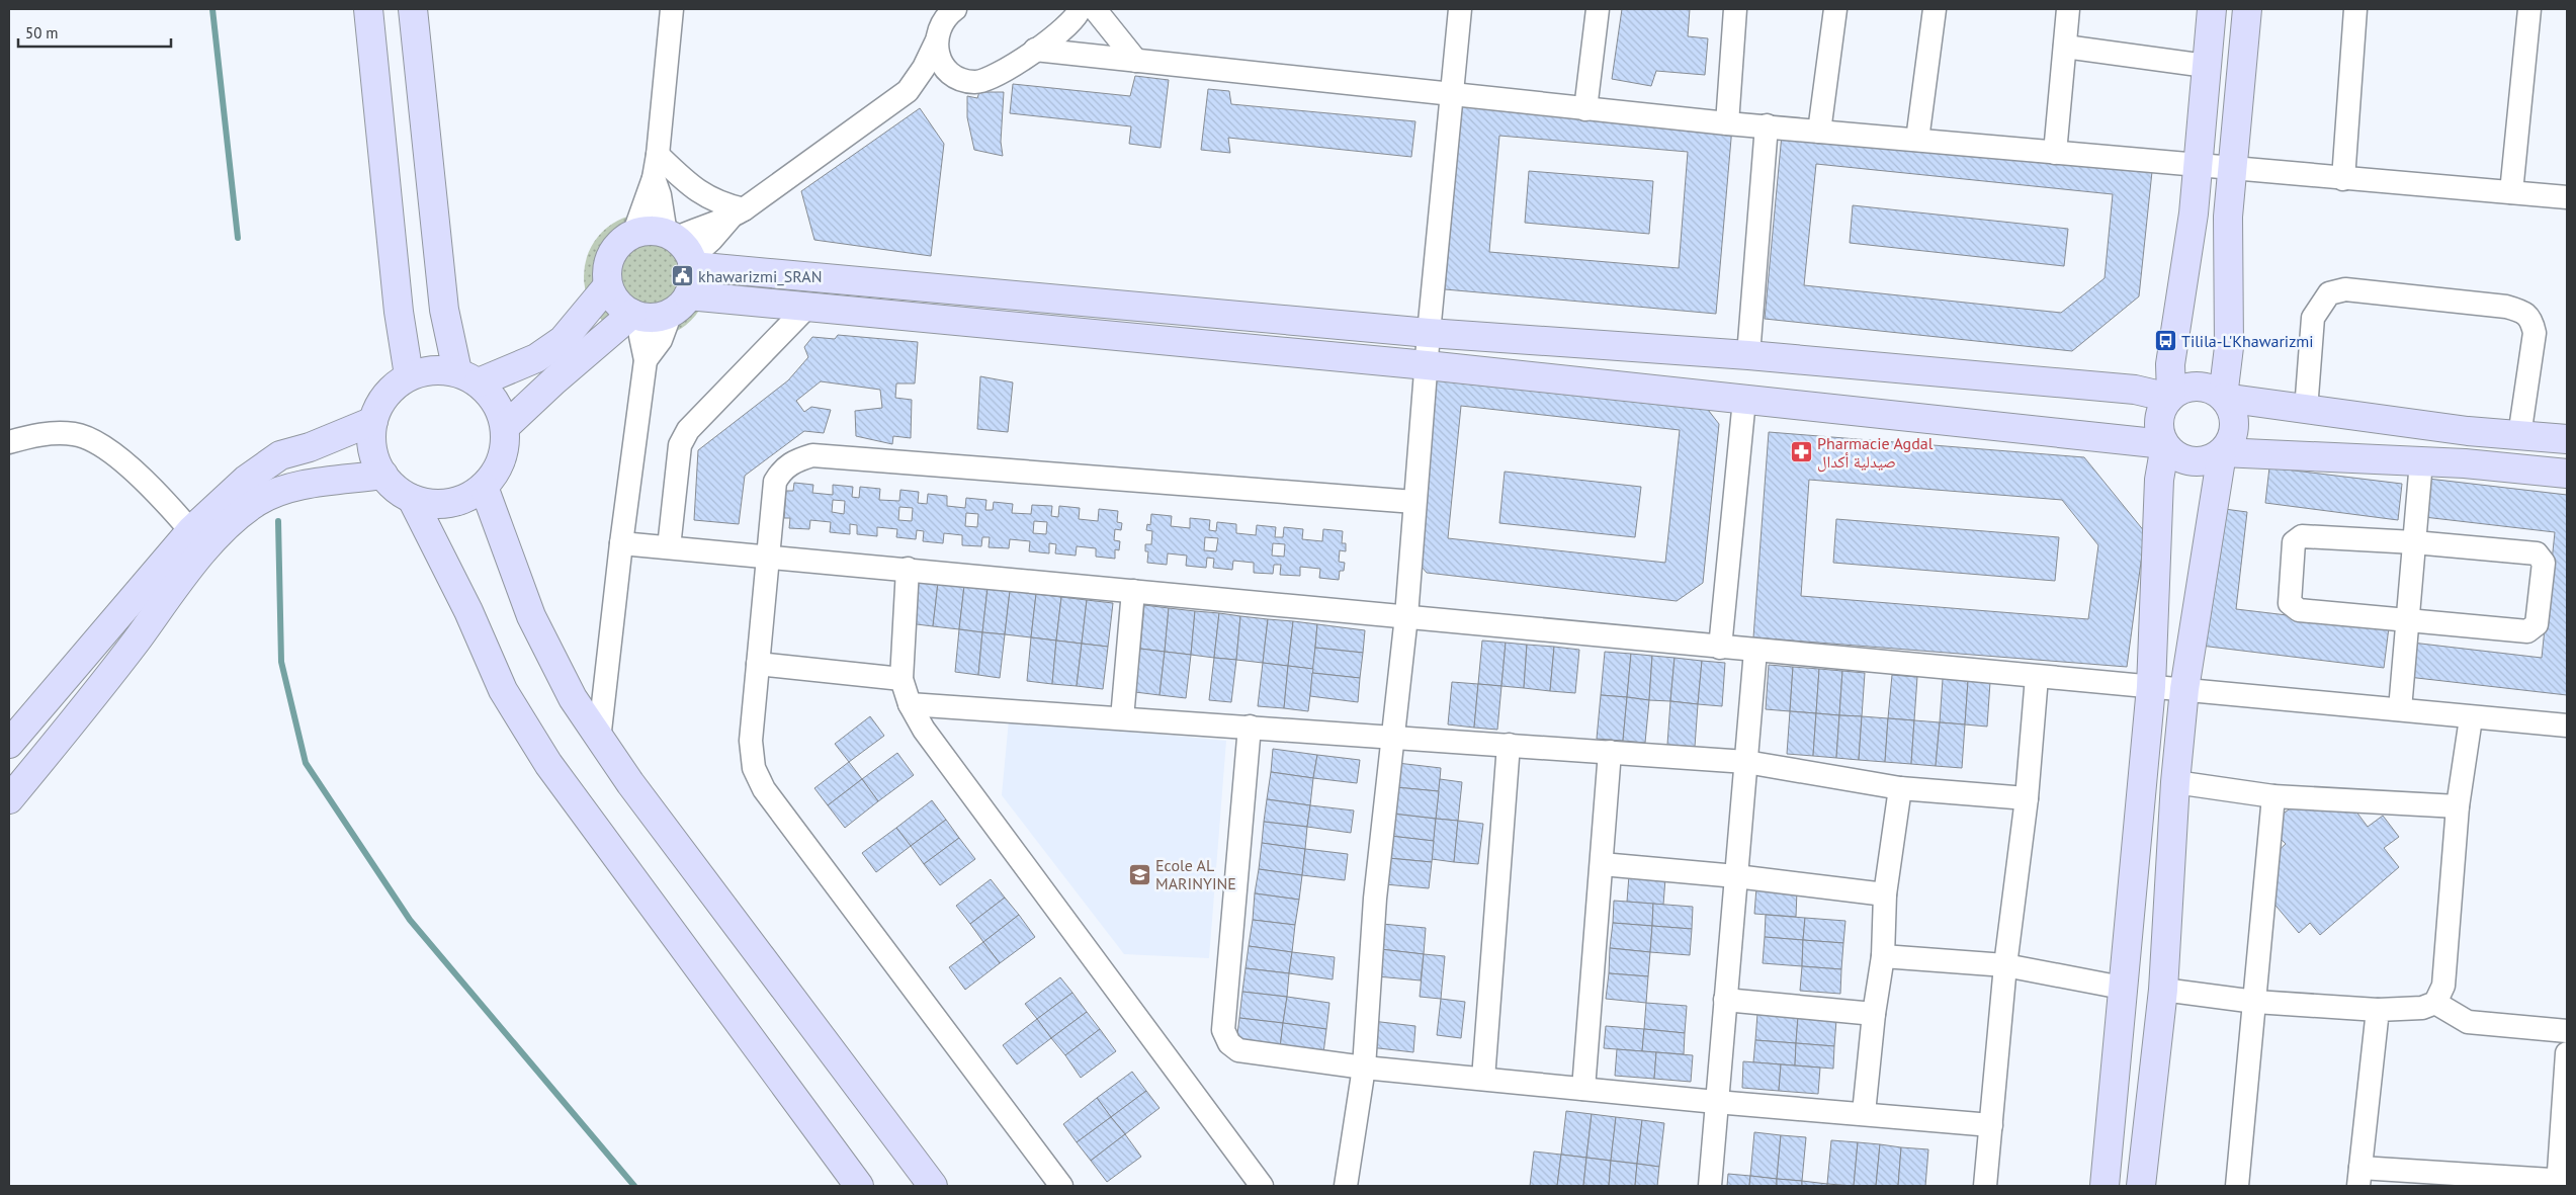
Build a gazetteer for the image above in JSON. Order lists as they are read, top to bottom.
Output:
{
  "places": {
    "public building": ["khawarizmi_SRAN"],
    "bus stop": ["Tilila-L'Khawarizmi"],
    "pharmacy": ["Pharmacie Agdal صيدلية أكدال"],
    "school or university": ["Ecole AL MARINYINE"]
  },
  "scale_bar": "50 m"
}
